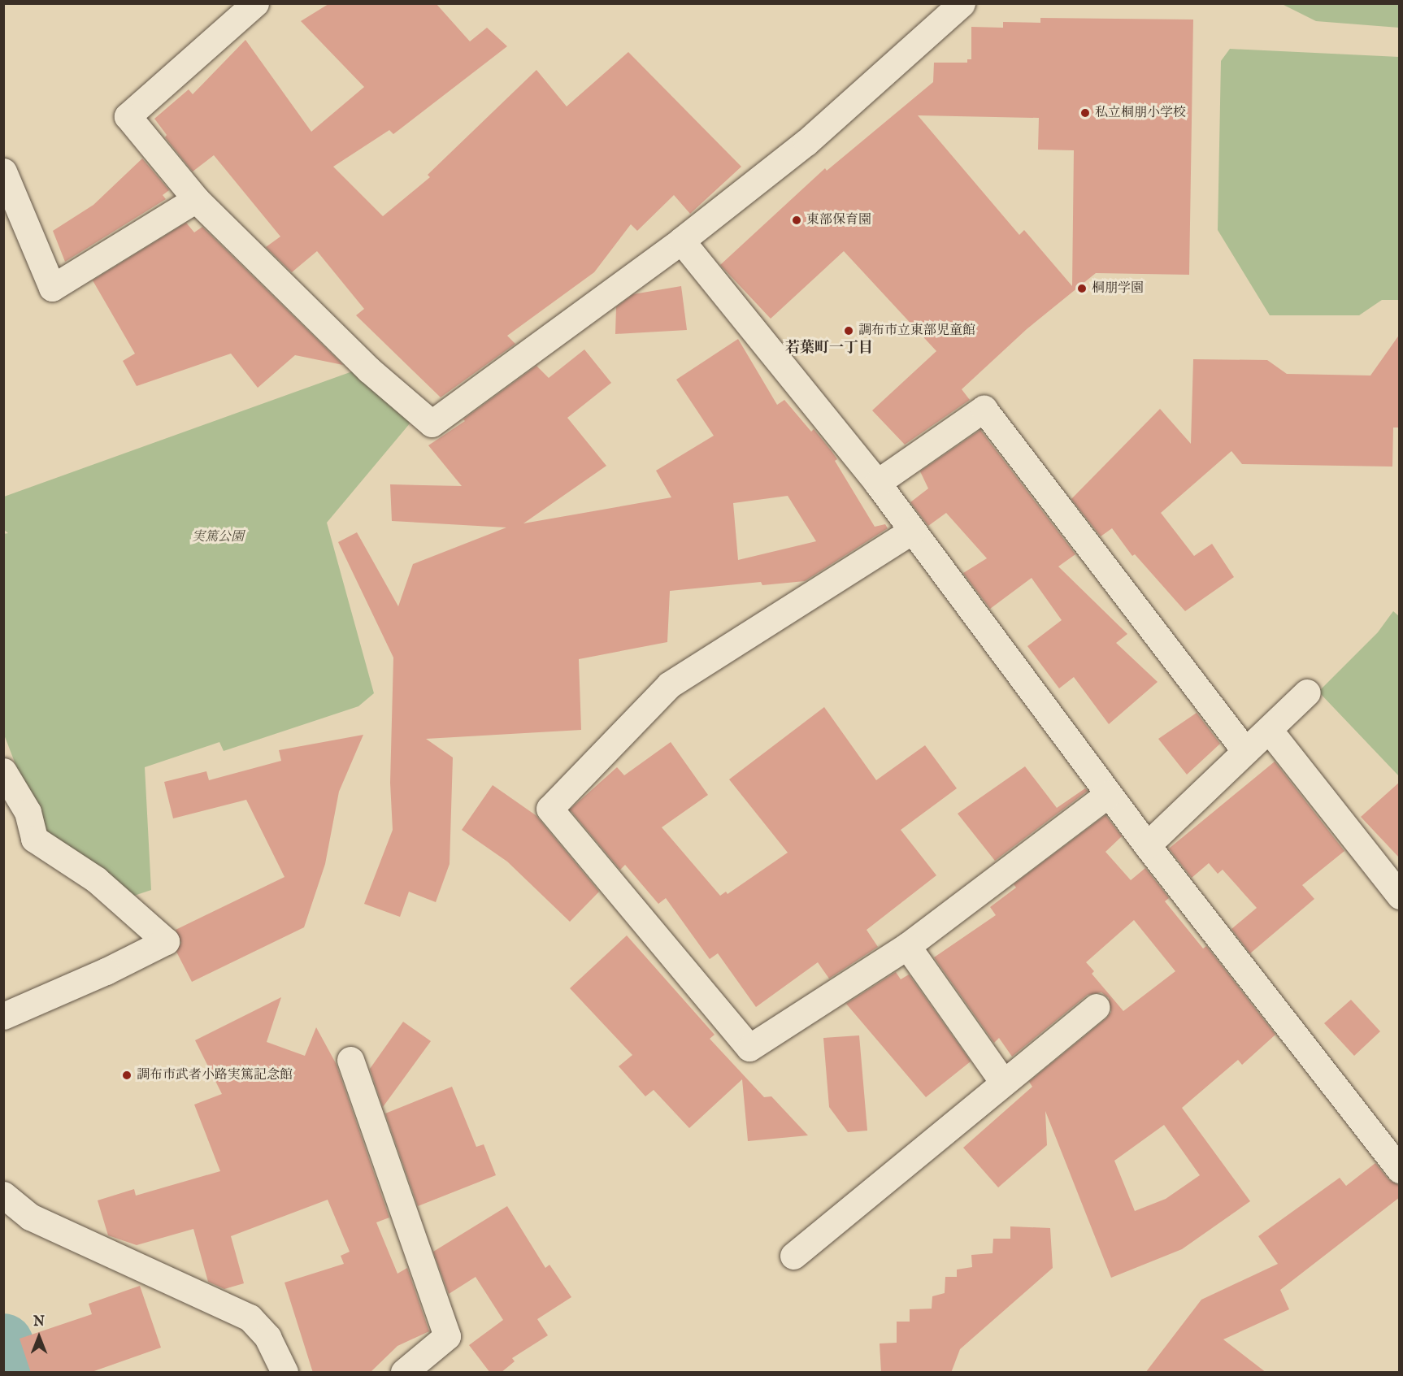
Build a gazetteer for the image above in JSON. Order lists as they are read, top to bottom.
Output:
{
  "districts": ["若葉町一丁目"],
  "parks": ["実篤公園"],
  "places": [
    "私立桐朋小学校",
    "東部保育園",
    "桐朋学園",
    "調布市立東部児童館",
    "調布市武者小路実篤記念館"
  ],
  "north": "top"
}
